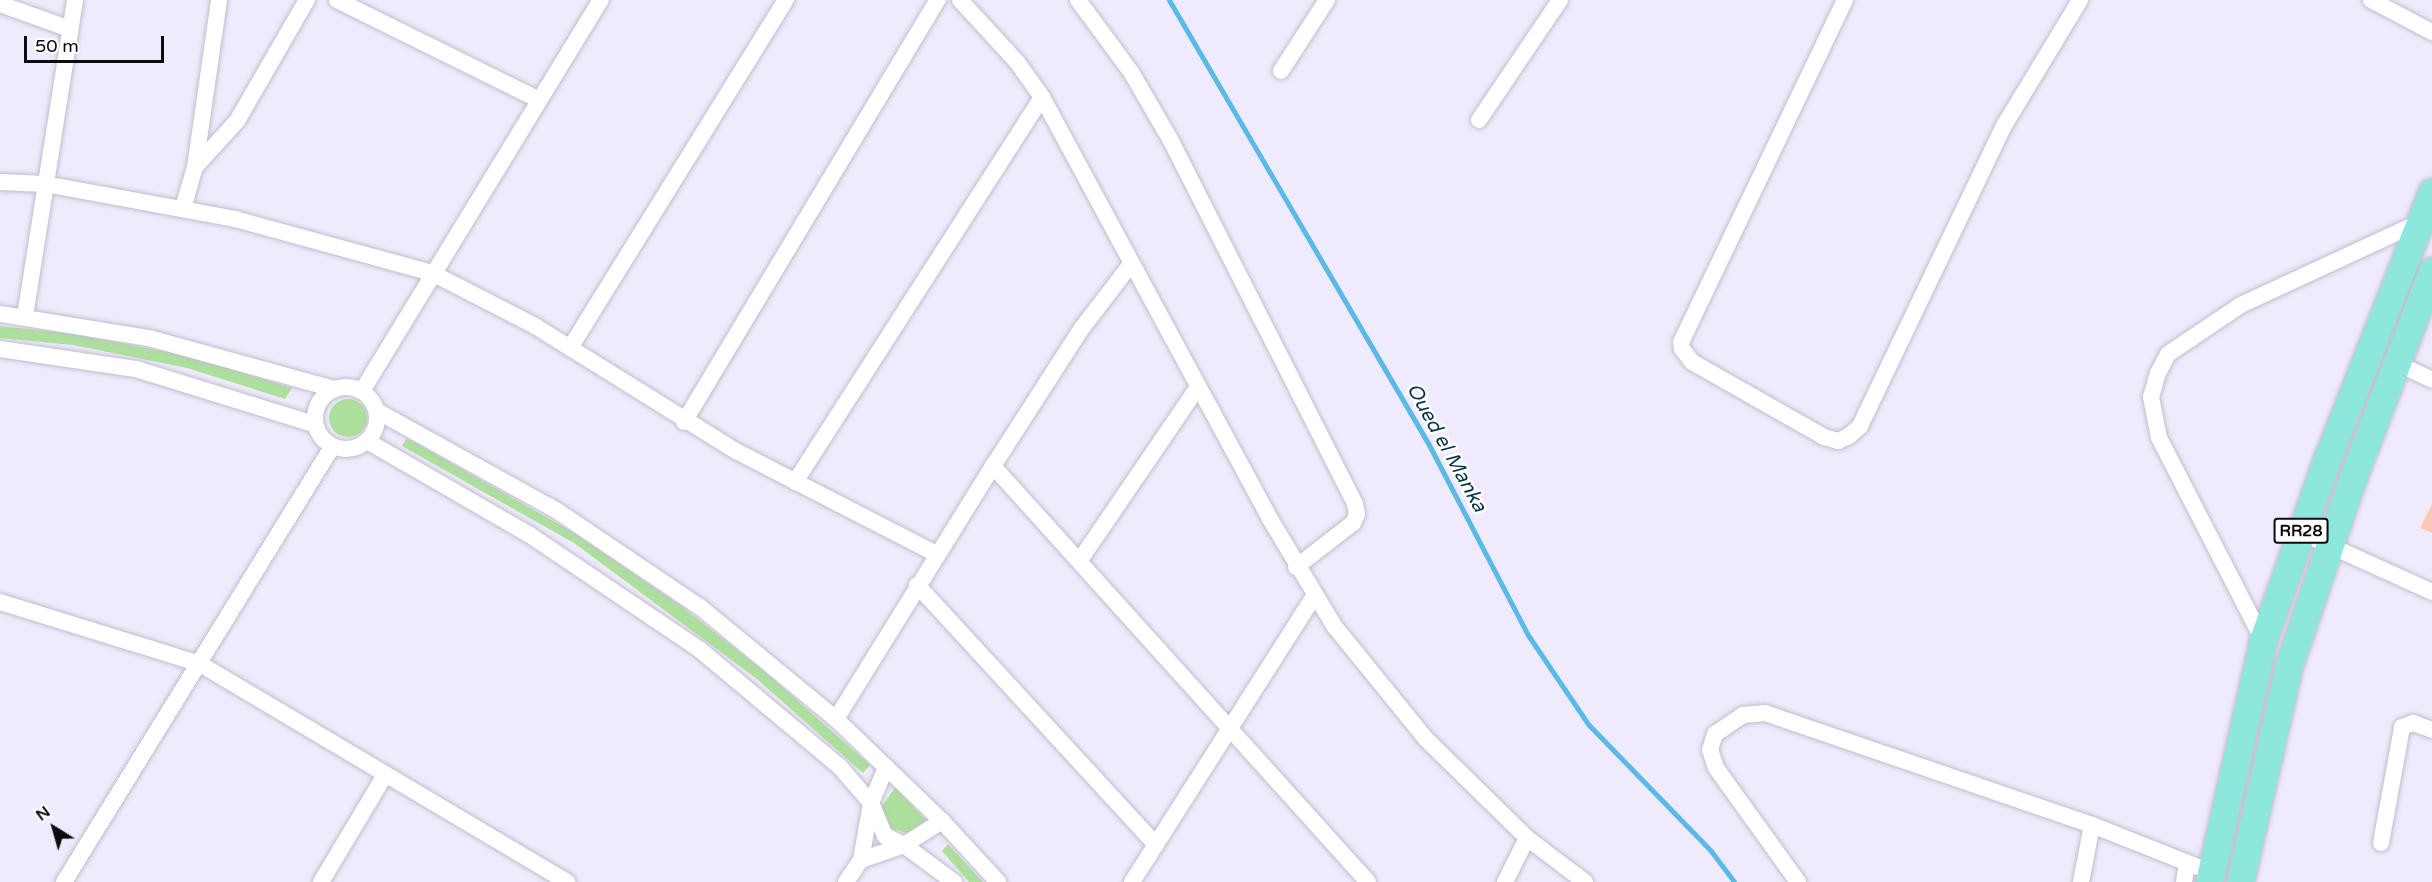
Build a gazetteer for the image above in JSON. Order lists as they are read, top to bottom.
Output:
{
  "streets": {
    "main road": ["RR28"]
  },
  "water": ["Oued el Manka"],
  "scale_bar": "50 m",
  "north": "top left"
}
